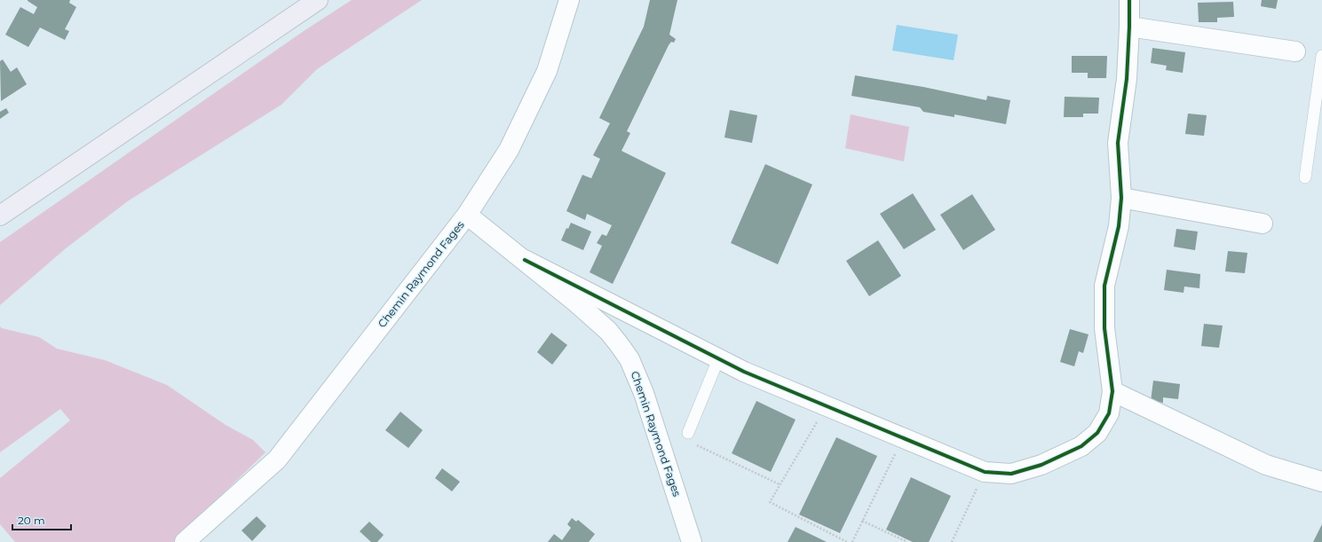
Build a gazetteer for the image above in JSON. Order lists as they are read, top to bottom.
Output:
{
  "streets": {
    "street": ["Chemin Raymond Fages"]
  },
  "scale_bar": "20 m"
}
